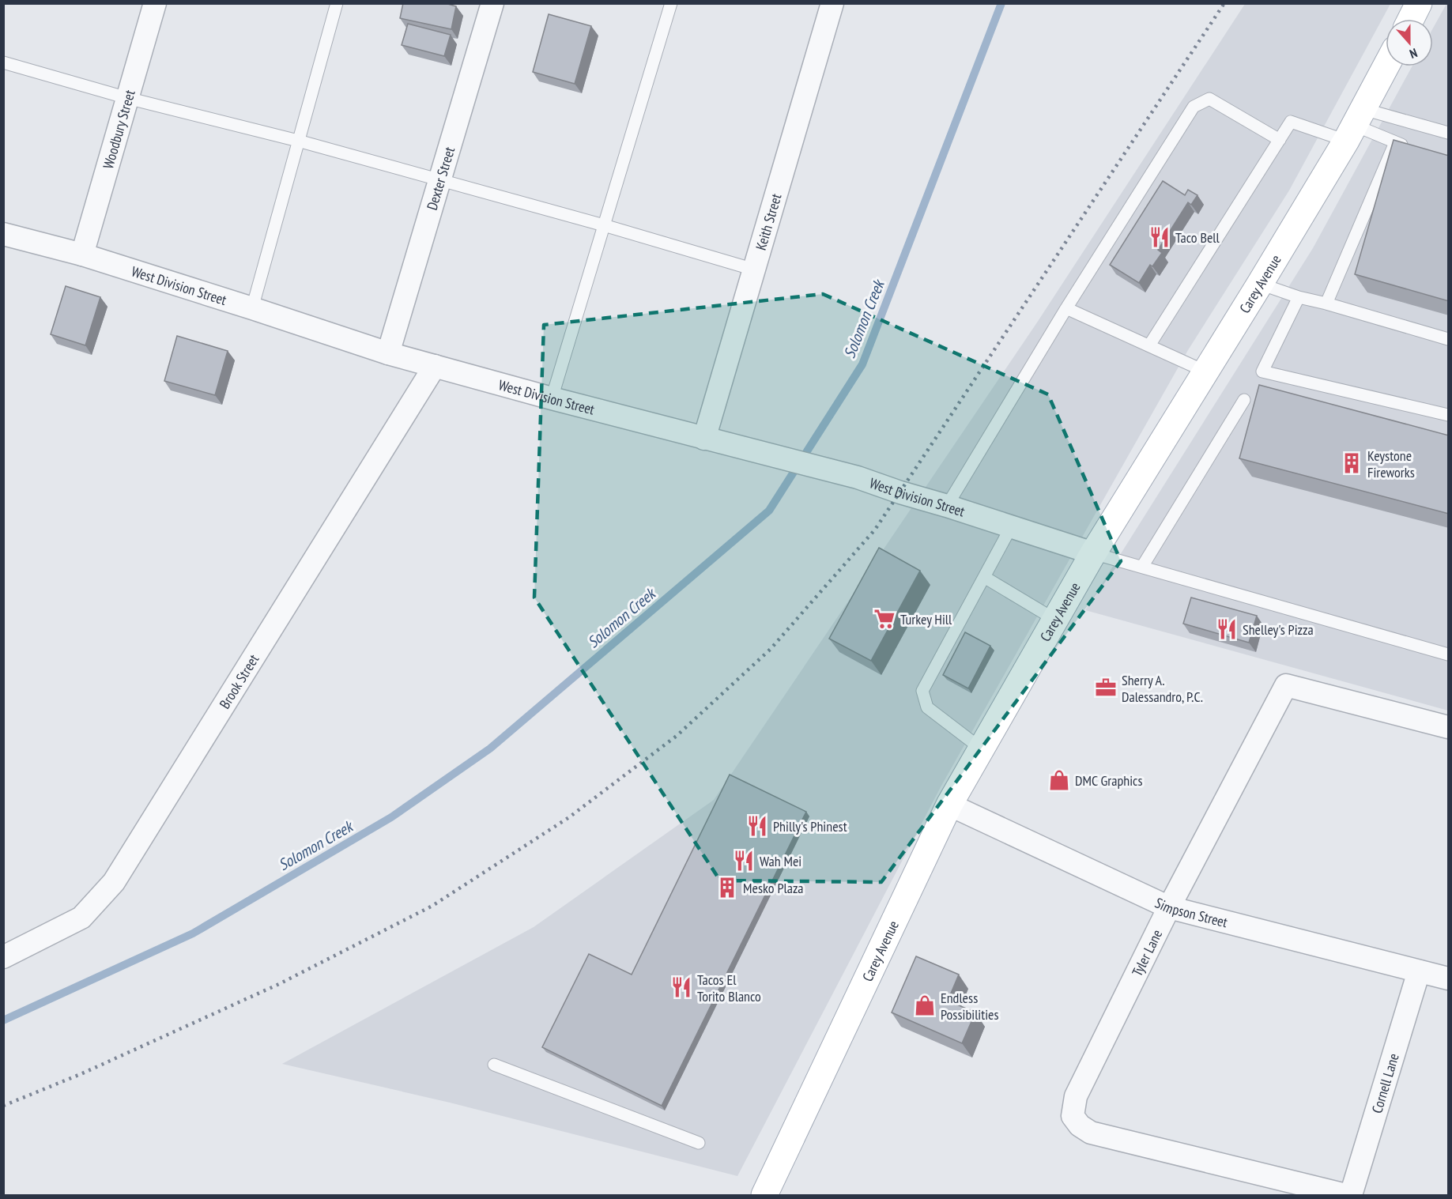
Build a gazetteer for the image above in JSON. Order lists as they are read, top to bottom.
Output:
{
  "streets": {
    "main road": ["Carey Avenue"],
    "street": [
      "Woodbury Street",
      "Dexter Street",
      "Keith Street",
      "West Division Street",
      "Brook Street",
      "Simpson Street",
      "Tyler Lane",
      "Cornell Lane"
    ]
  },
  "crossings": [
    ["Woodbury Street", "West Division Street"],
    ["Dexter Street", "West Division Street"],
    ["Keith Street", "West Division Street"],
    ["Carey Avenue", "West Division Street"],
    ["Carey Avenue", "Simpson Street"],
    ["West Division Street", "Brook Street"],
    ["Simpson Street", "Tyler Lane"],
    ["Simpson Street", "Cornell Lane"]
  ],
  "water": ["Solomon Creek"],
  "places": {
    "restaurant": [
      "Taco Bell",
      "Shelley's Pizza",
      "Philly's Phinest",
      "Wah Mei",
      "Tacos El Torito Blanco"
    ],
    "building": ["Keystone Fireworks", "Mesko Plaza"],
    "supermarket": ["Turkey Hill"],
    "office": ["Sherry A. Dalessandro, P.C."],
    "shop": ["DMC Graphics", "Endless Possibilities"]
  },
  "north": "bottom"
}
